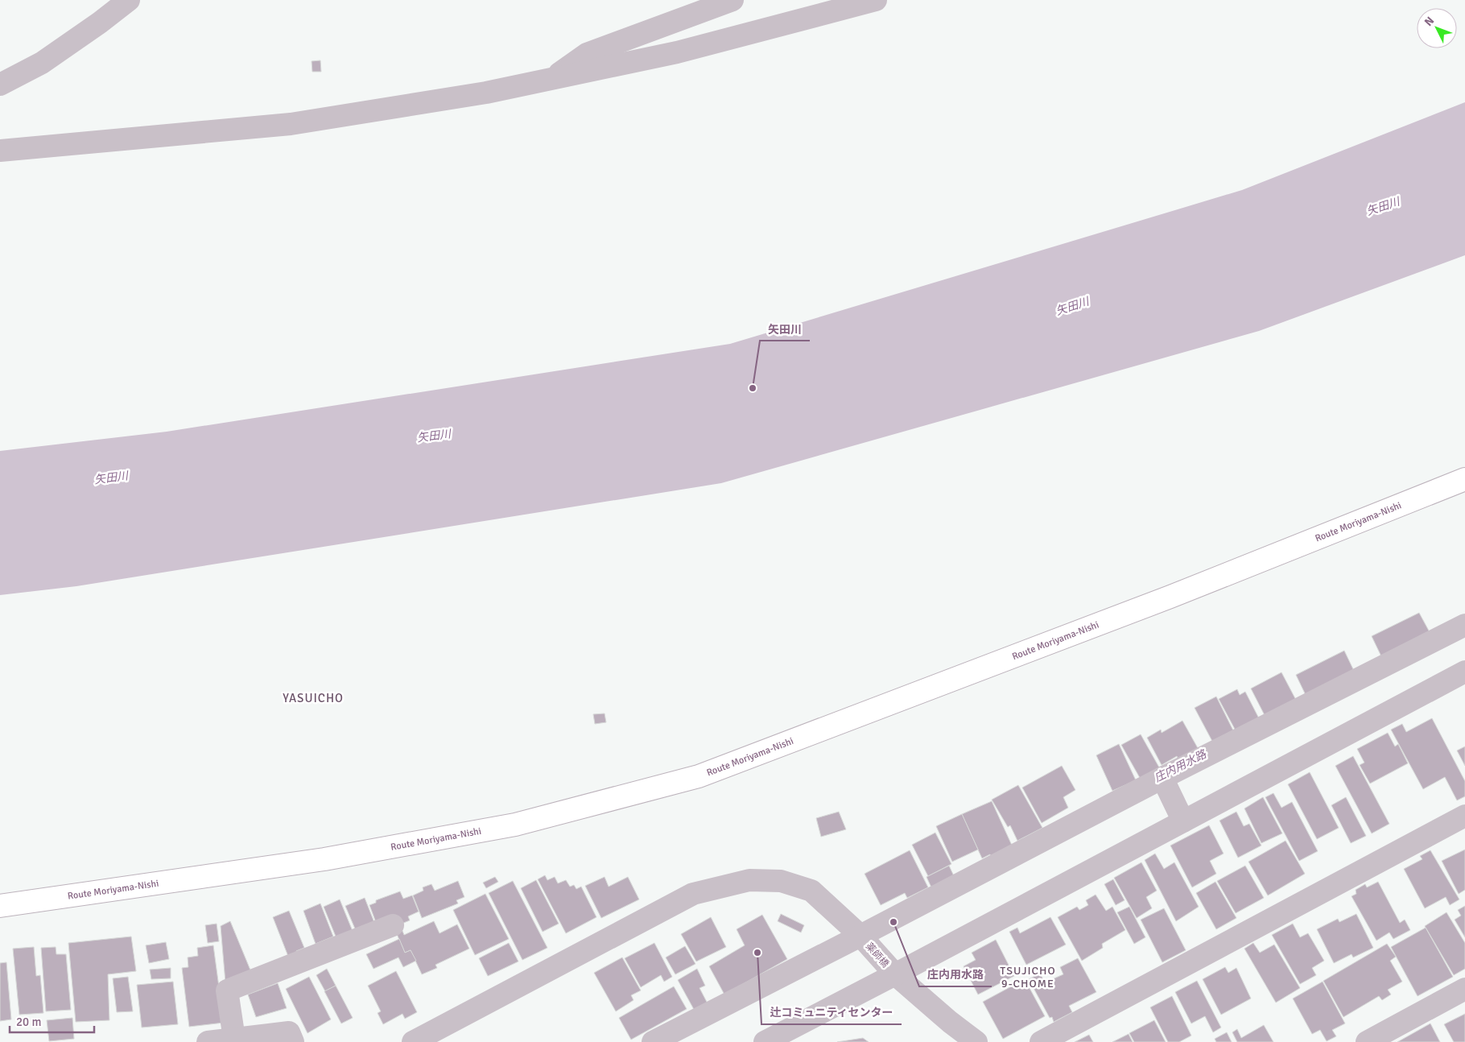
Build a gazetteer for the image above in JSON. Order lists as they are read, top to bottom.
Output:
{
  "streets": {
    "main road": ["Route Moriyama-Nishi"],
    "street": ["薬師橋"]
  },
  "districts": ["YASUICHO", "TSUJICHO 9-CHOME"],
  "water": ["矢田川", "庄内用水路"],
  "places": ["矢田川", "庄内用水路", "辻コミュニティセンター"],
  "scale_bar": "20 m",
  "north": "top left"
}
